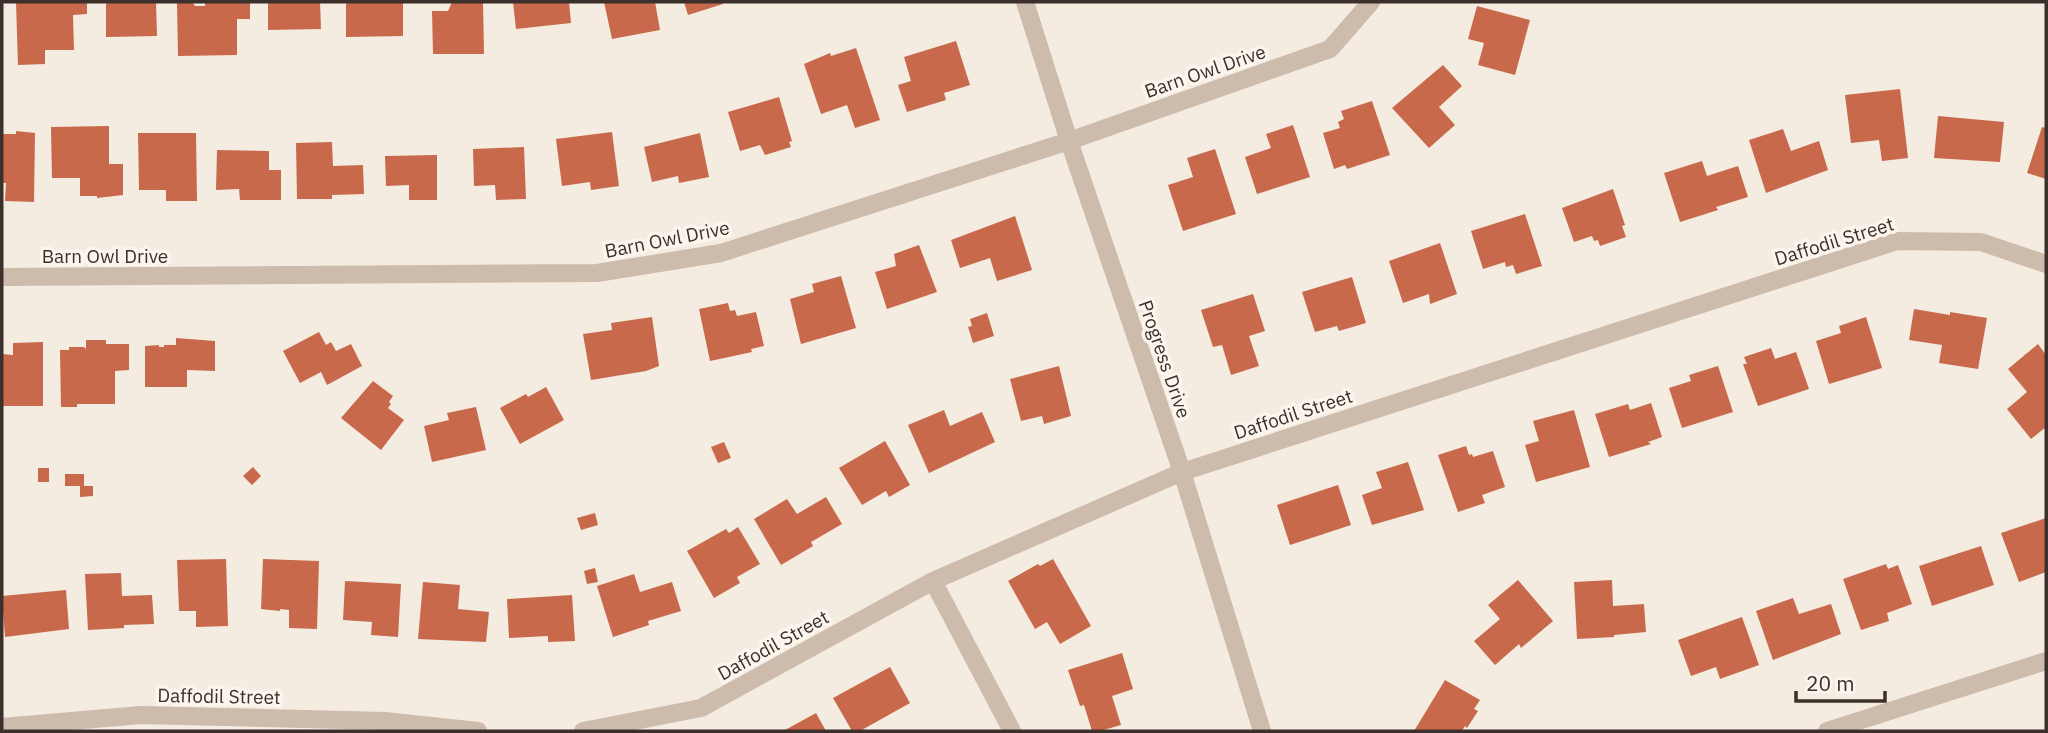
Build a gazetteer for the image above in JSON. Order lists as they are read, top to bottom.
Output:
{
  "streets": {
    "street": ["Barn Owl Drive", "Daffodil Street", "Progress Drive"]
  },
  "crossings": [
    ["Barn Owl Drive", "Progress Drive"],
    ["Daffodil Street", "Progress Drive"]
  ],
  "scale_bar": "20 m"
}
